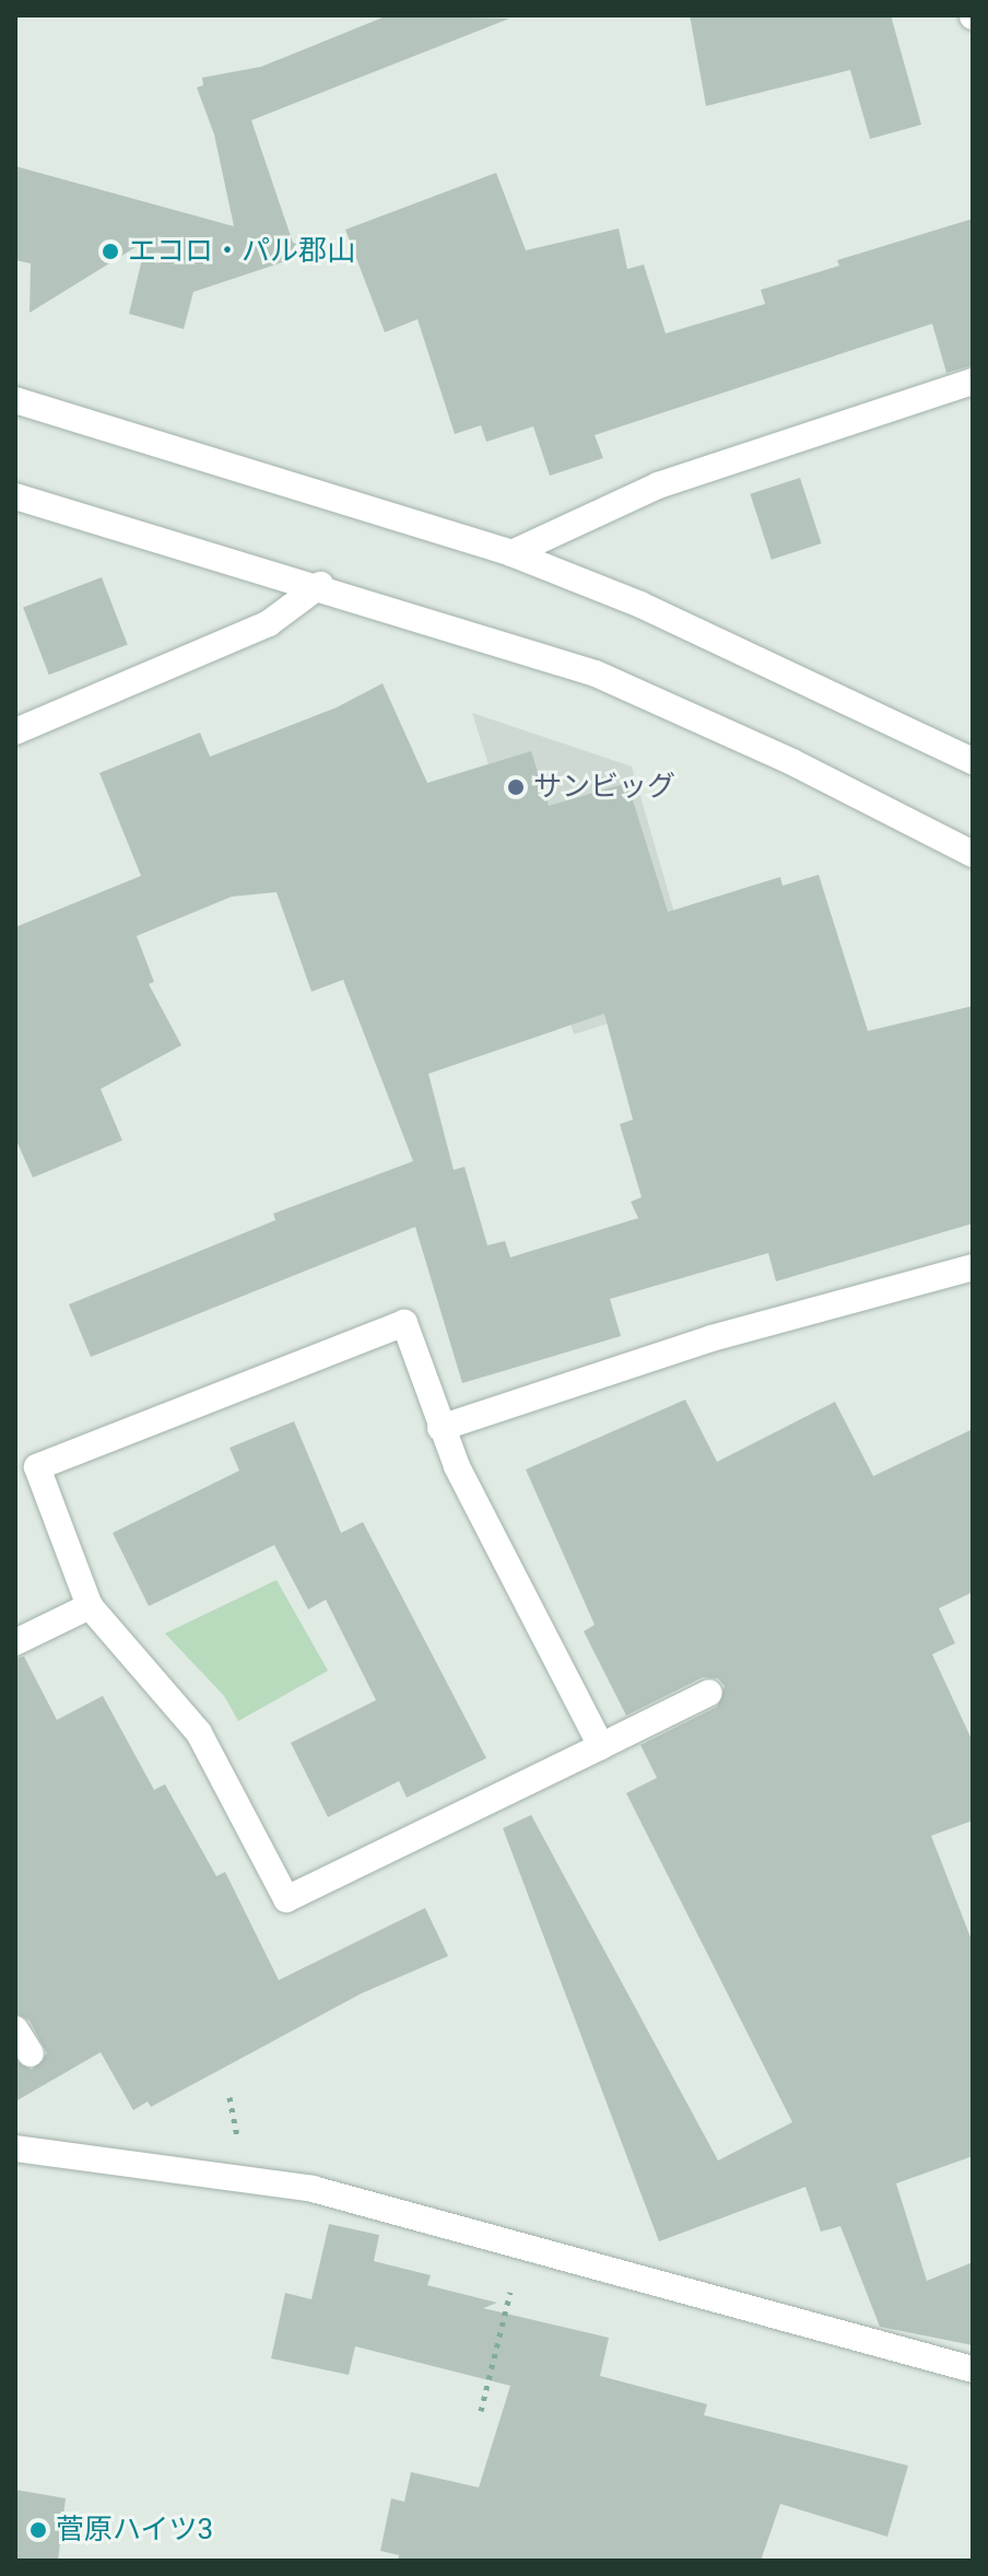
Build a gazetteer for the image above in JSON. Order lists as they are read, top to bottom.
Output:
{
  "places": ["エコロ・パル郡山", "サンビッグ", "菅原ハイツ3"]
}
